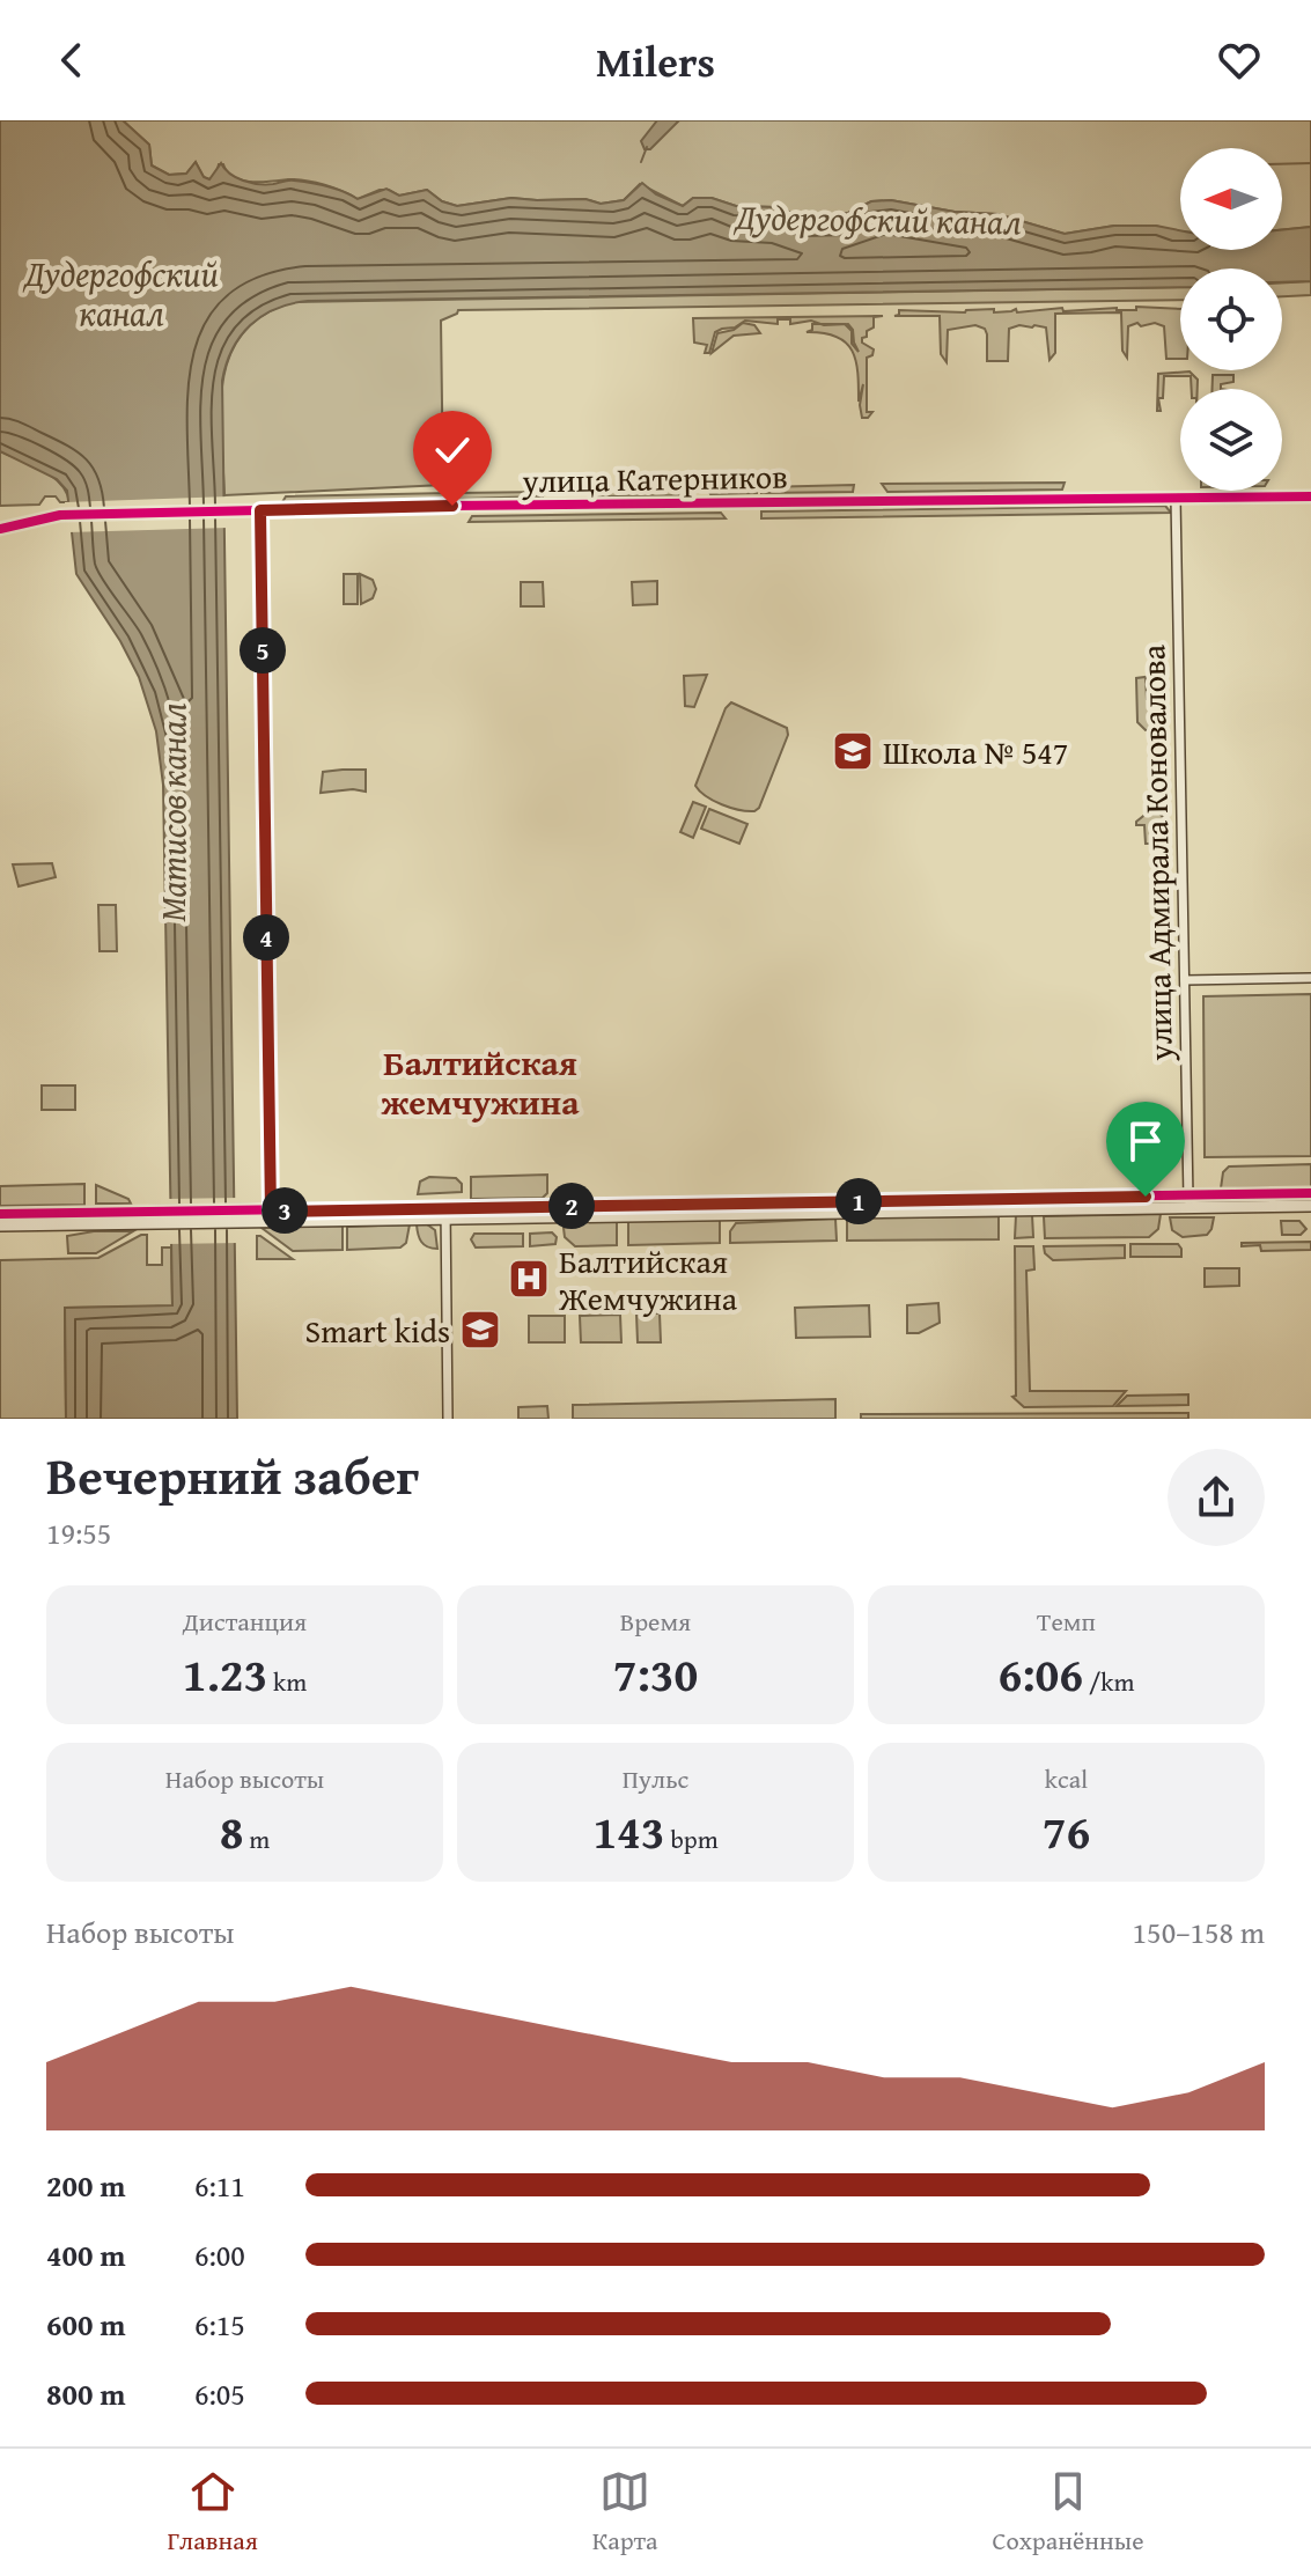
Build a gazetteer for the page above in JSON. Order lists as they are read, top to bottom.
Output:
{
  "streets": {
    "street": ["улица Катерников", "улица Адмирала Коновалова"]
  },
  "crossings": [
    ["улица Катерников", "улица Адмирала Коновалова"]
  ],
  "districts": ["Балтийская жемчужина"],
  "water": ["Дудергофский канал", "Матисов канал"],
  "places": {
    "school or university": ["Школа № 547", "Smart kids"],
    "hospital": ["Балтийская Жемчужина"]
  },
  "north": "left",
  "page": {
    "header": "Milers",
    "pins": [
      "5",
      "4",
      "1",
      "2",
      "3"
    ],
    "heading": ["Вечерний забег", "19:55"],
    "stats": [
      ["Дистанция", "1.23 km"],
      ["Время", "7:30"],
      ["Темп", "6:06 /km"],
      ["Набор высоты", "8 m"],
      ["Пульс", "143 bpm"],
      ["kcal", "76"]
    ],
    "chart": ["Набор высоты", "150–158 m"],
    "list": [
      {
        "name": "200 m",
        "note": "6:11"
      },
      {
        "name": "400 m",
        "note": "6:00"
      },
      {
        "name": "600 m",
        "note": "6:15"
      },
      {
        "name": "800 m",
        "note": "6:05"
      }
    ],
    "tabs": ["Главная", "Карта", "Сохранённые"]
  }
}
